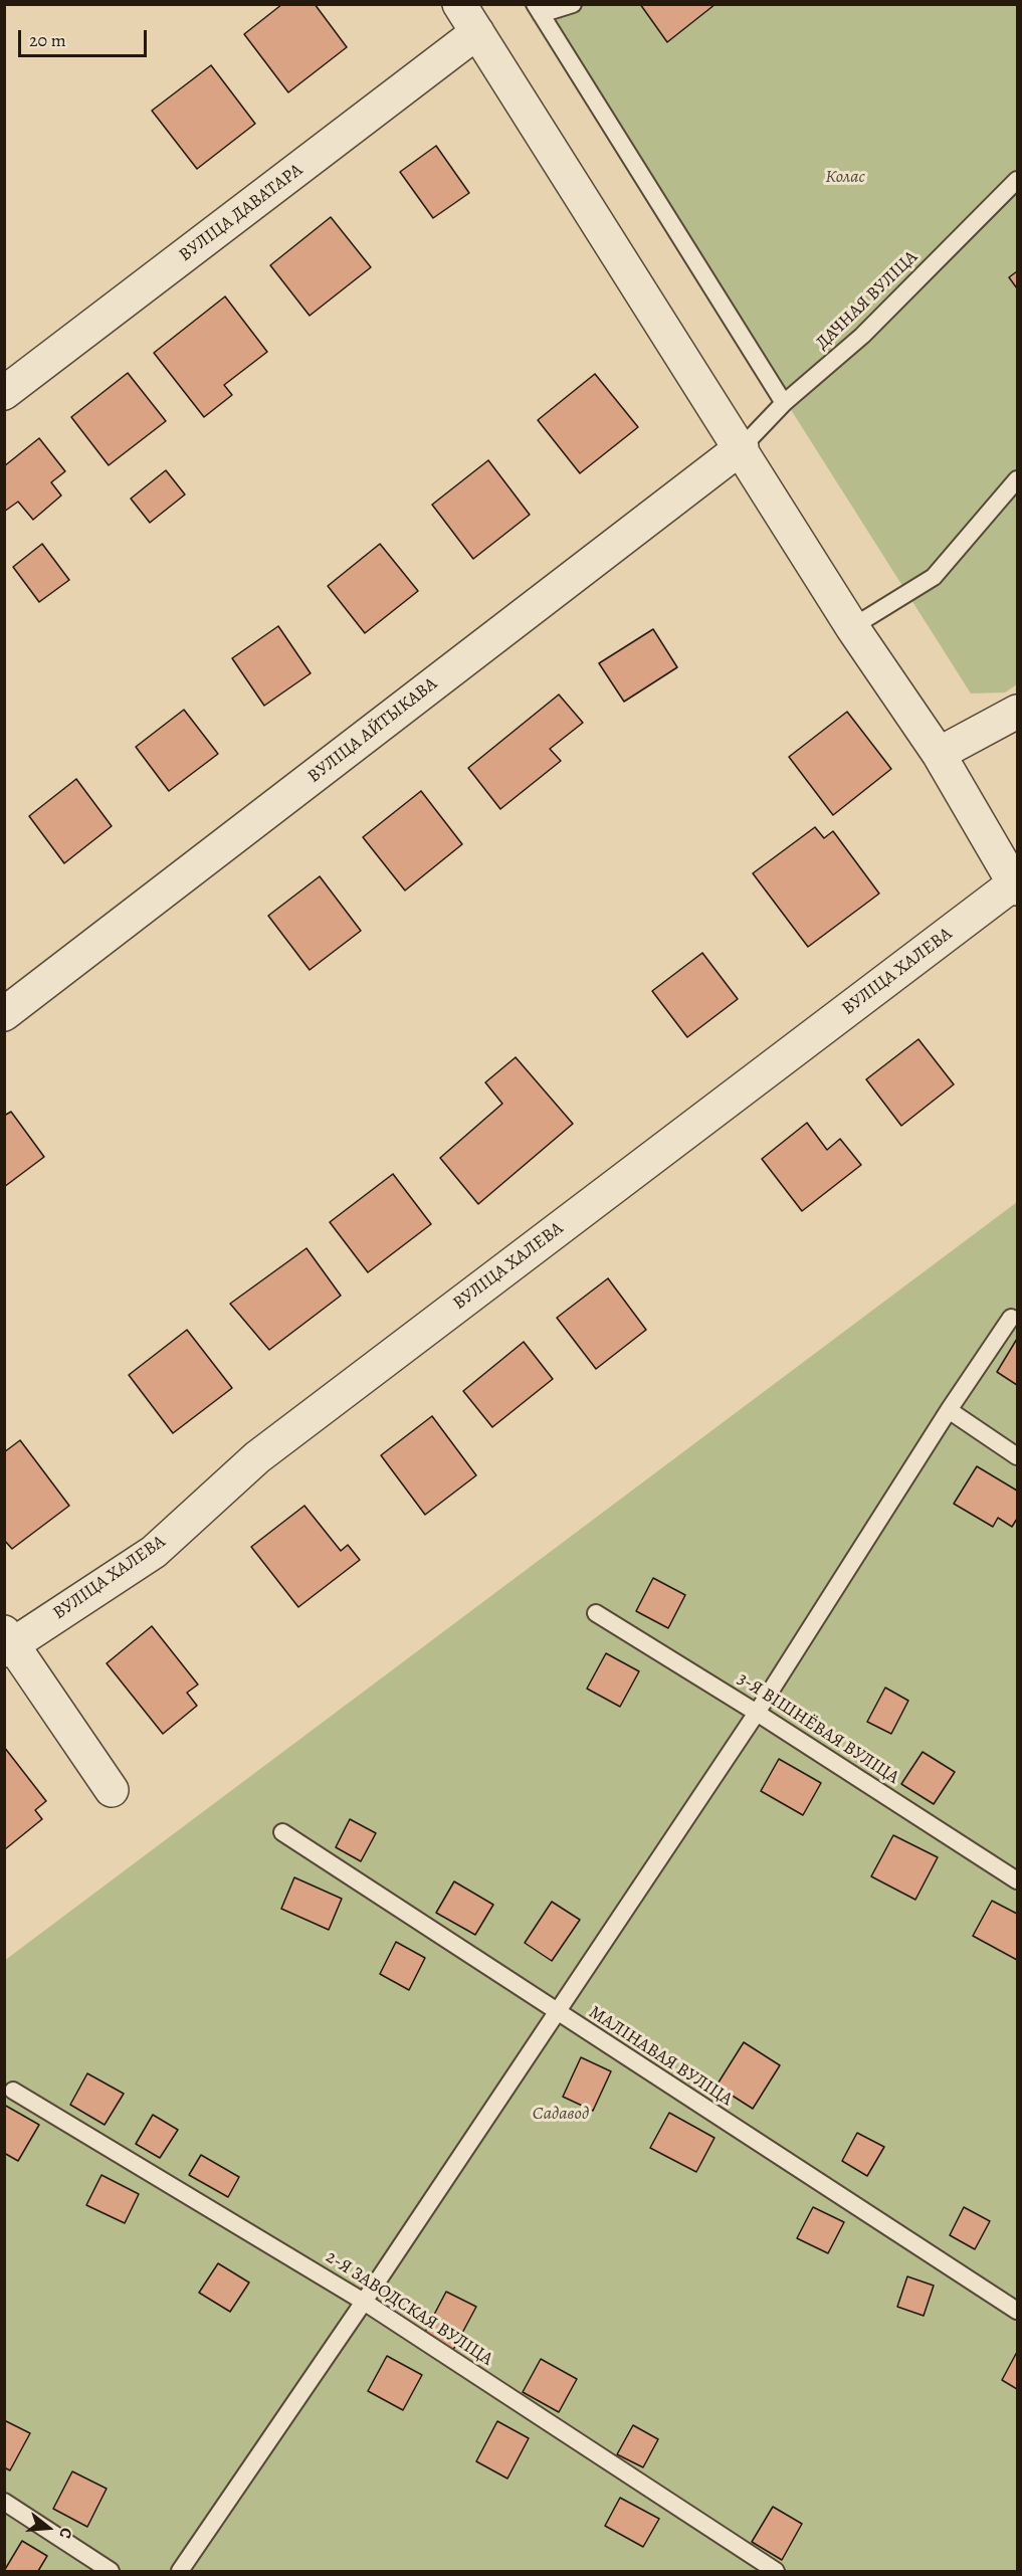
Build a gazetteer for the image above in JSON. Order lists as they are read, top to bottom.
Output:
{
  "streets": {
    "street": ["ВУЛІЦА ДАВАТАРА", "ВУЛІЦА АЙТЫКАВА", "ВУЛІЦА ХАЛЕВА"],
    "lane": [
      "ДАЧНАЯ ВУЛІЦА",
      "3-Я ВІШНЁВАЯ ВУЛІЦА",
      "МАЛІНАВАЯ ВУЛІЦА",
      "2-Я ЗАВОДСКАЯ ВУЛІЦА"
    ]
  },
  "crossings": [
    ["ДАЧНАЯ ВУЛІЦА", "ВУЛІЦА АЙТЫКАВА"]
  ],
  "parks": ["Колас", "Садавод"],
  "scale_bar": "20 m",
  "north": "right"
}
